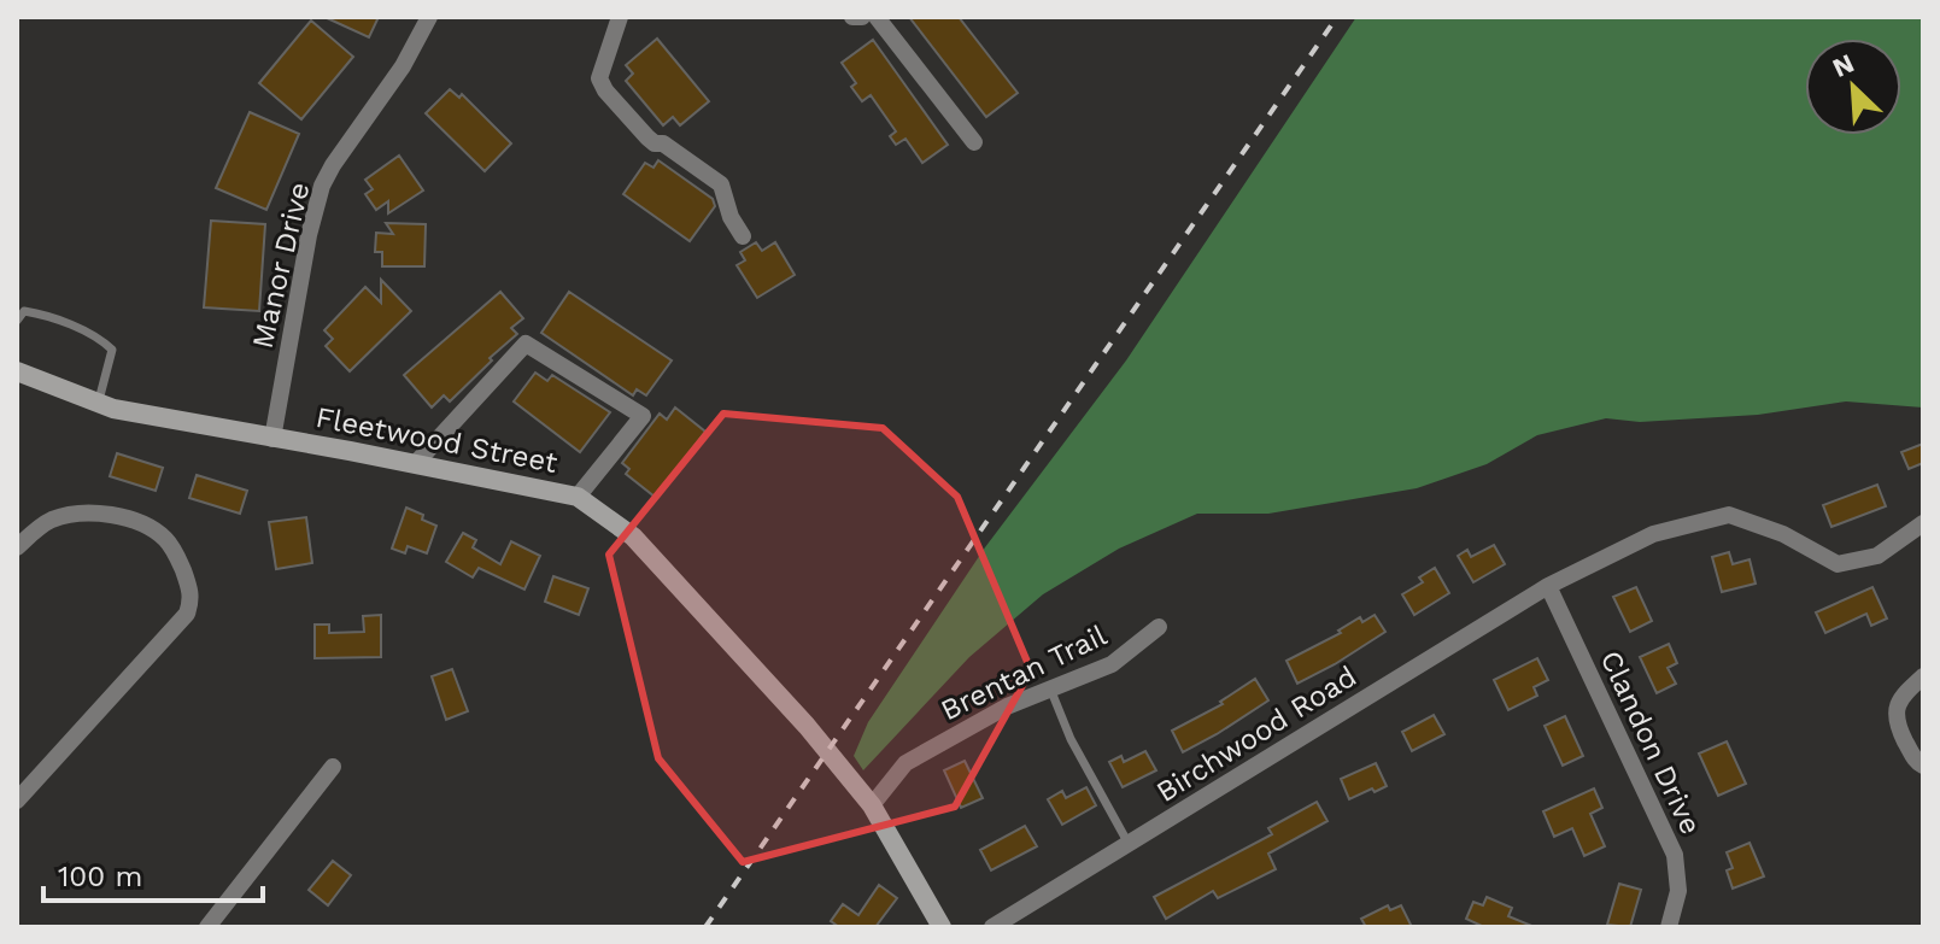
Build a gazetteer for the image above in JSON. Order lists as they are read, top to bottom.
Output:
{
  "streets": {
    "street": [
      "Manor Drive",
      "Fleetwood Street",
      "Brentan Trail",
      "Birchwood Road",
      "Clandon Drive"
    ]
  },
  "crossings": [
    ["Manor Drive", "Fleetwood Street"],
    ["Fleetwood Street", "Brentan Trail"],
    ["Birchwood Road", "Clandon Drive"]
  ],
  "scale_bar": "100 m",
  "north": "top left"
}
